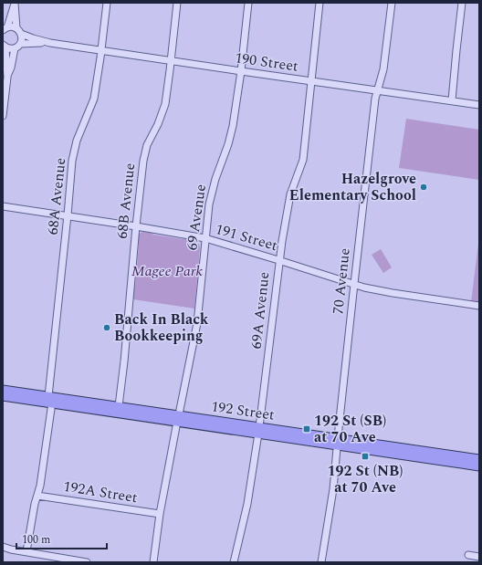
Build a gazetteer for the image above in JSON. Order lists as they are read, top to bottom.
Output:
{
  "streets": {
    "main road": ["192 Street"],
    "street": [
      "190 Street",
      "68A Avenue",
      "68B Avenue",
      "69 Avenue",
      "191 Street",
      "70 Avenue",
      "69A Avenue",
      "192A Street"
    ]
  },
  "crossings": [
    ["190 Street", "68A Avenue"],
    ["190 Street", "68B Avenue"],
    ["190 Street", "69 Avenue"],
    ["190 Street", "70 Avenue"],
    ["190 Street", "69A Avenue"],
    ["68A Avenue", "191 Street"],
    ["68A Avenue", "192 Street"],
    ["68A Avenue", "192A Street"],
    ["68B Avenue", "191 Street"],
    ["68B Avenue", "192 Street"],
    ["69 Avenue", "191 Street"],
    ["69 Avenue", "192 Street"],
    ["69 Avenue", "192A Street"],
    ["191 Street", "70 Avenue"],
    ["191 Street", "69A Avenue"],
    ["70 Avenue", "192 Street"],
    ["69A Avenue", "192 Street"]
  ],
  "parks": ["Magee Park"],
  "places": {
    "other": ["Hazelgrove Elementary School", "Back In Black Bookkeeping"],
    "transit": ["192 St (SB) at 70 Ave", "192 St (NB) at 70 Ave"]
  },
  "scale_bar": "100 m"
}
